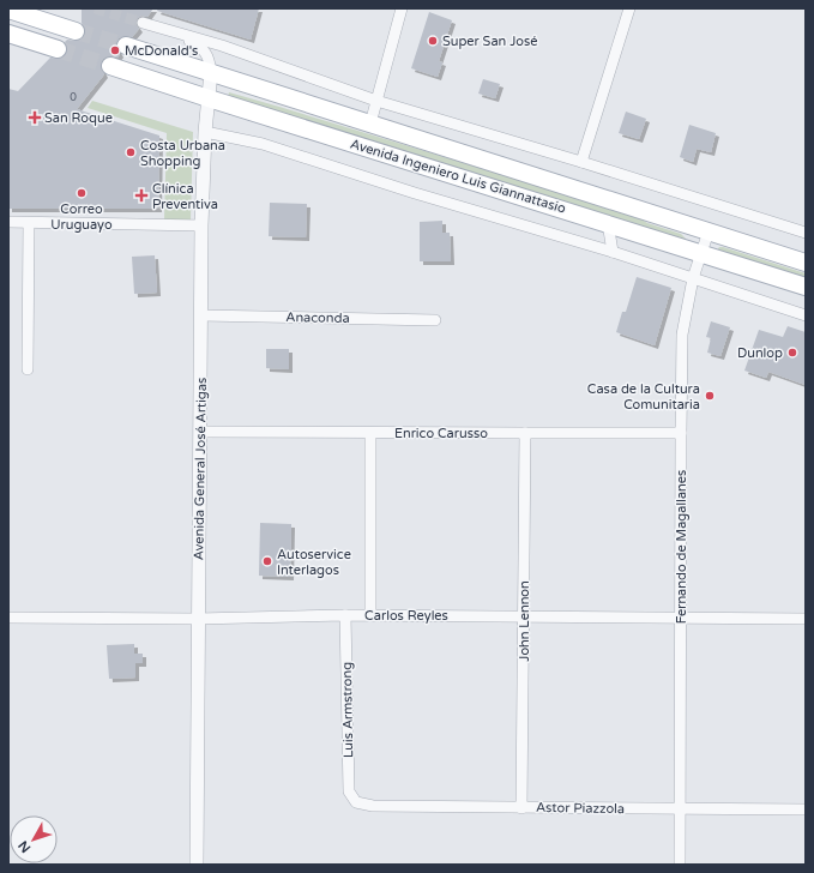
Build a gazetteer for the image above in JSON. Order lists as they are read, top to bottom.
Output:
{
  "streets": {
    "main road": ["Avenida Ingeniero Luis Giannattasio"],
    "street": [
      "Anaconda",
      "Enrico Carusso",
      "Avenida General José Artigas",
      "Fernando de Magallanes",
      "Carlos Reyles",
      "John Lennon",
      "Luis Armstrong",
      "Astor Piazzola"
    ]
  },
  "crossings": [
    ["Avenida Ingeniero Luis Giannattasio", "Avenida General José Artigas"],
    ["Avenida Ingeniero Luis Giannattasio", "Fernando de Magallanes"],
    ["Anaconda", "Avenida General José Artigas"],
    ["Enrico Carusso", "Avenida General José Artigas"],
    ["Enrico Carusso", "Fernando de Magallanes"],
    ["Enrico Carusso", "John Lennon"],
    ["Avenida General José Artigas", "Carlos Reyles"],
    ["Fernando de Magallanes", "Carlos Reyles"],
    ["Fernando de Magallanes", "Astor Piazzola"],
    ["Carlos Reyles", "John Lennon"],
    ["Carlos Reyles", "Luis Armstrong"],
    ["John Lennon", "Astor Piazzola"],
    ["Luis Armstrong", "Astor Piazzola"]
  ],
  "places": {
    "other": [
      "Super San José",
      "McDonald's",
      "Costa Urbana Shopping",
      "Correo Uruguayo",
      "Dunlop",
      "Casa de la Cultura Comunitaria",
      "Autoservice Interlagos"
    ],
    "health": ["San Roque", "Clínica Preventiva"]
  },
  "house_numbers": ["0"],
  "north": "bottom left"
}
